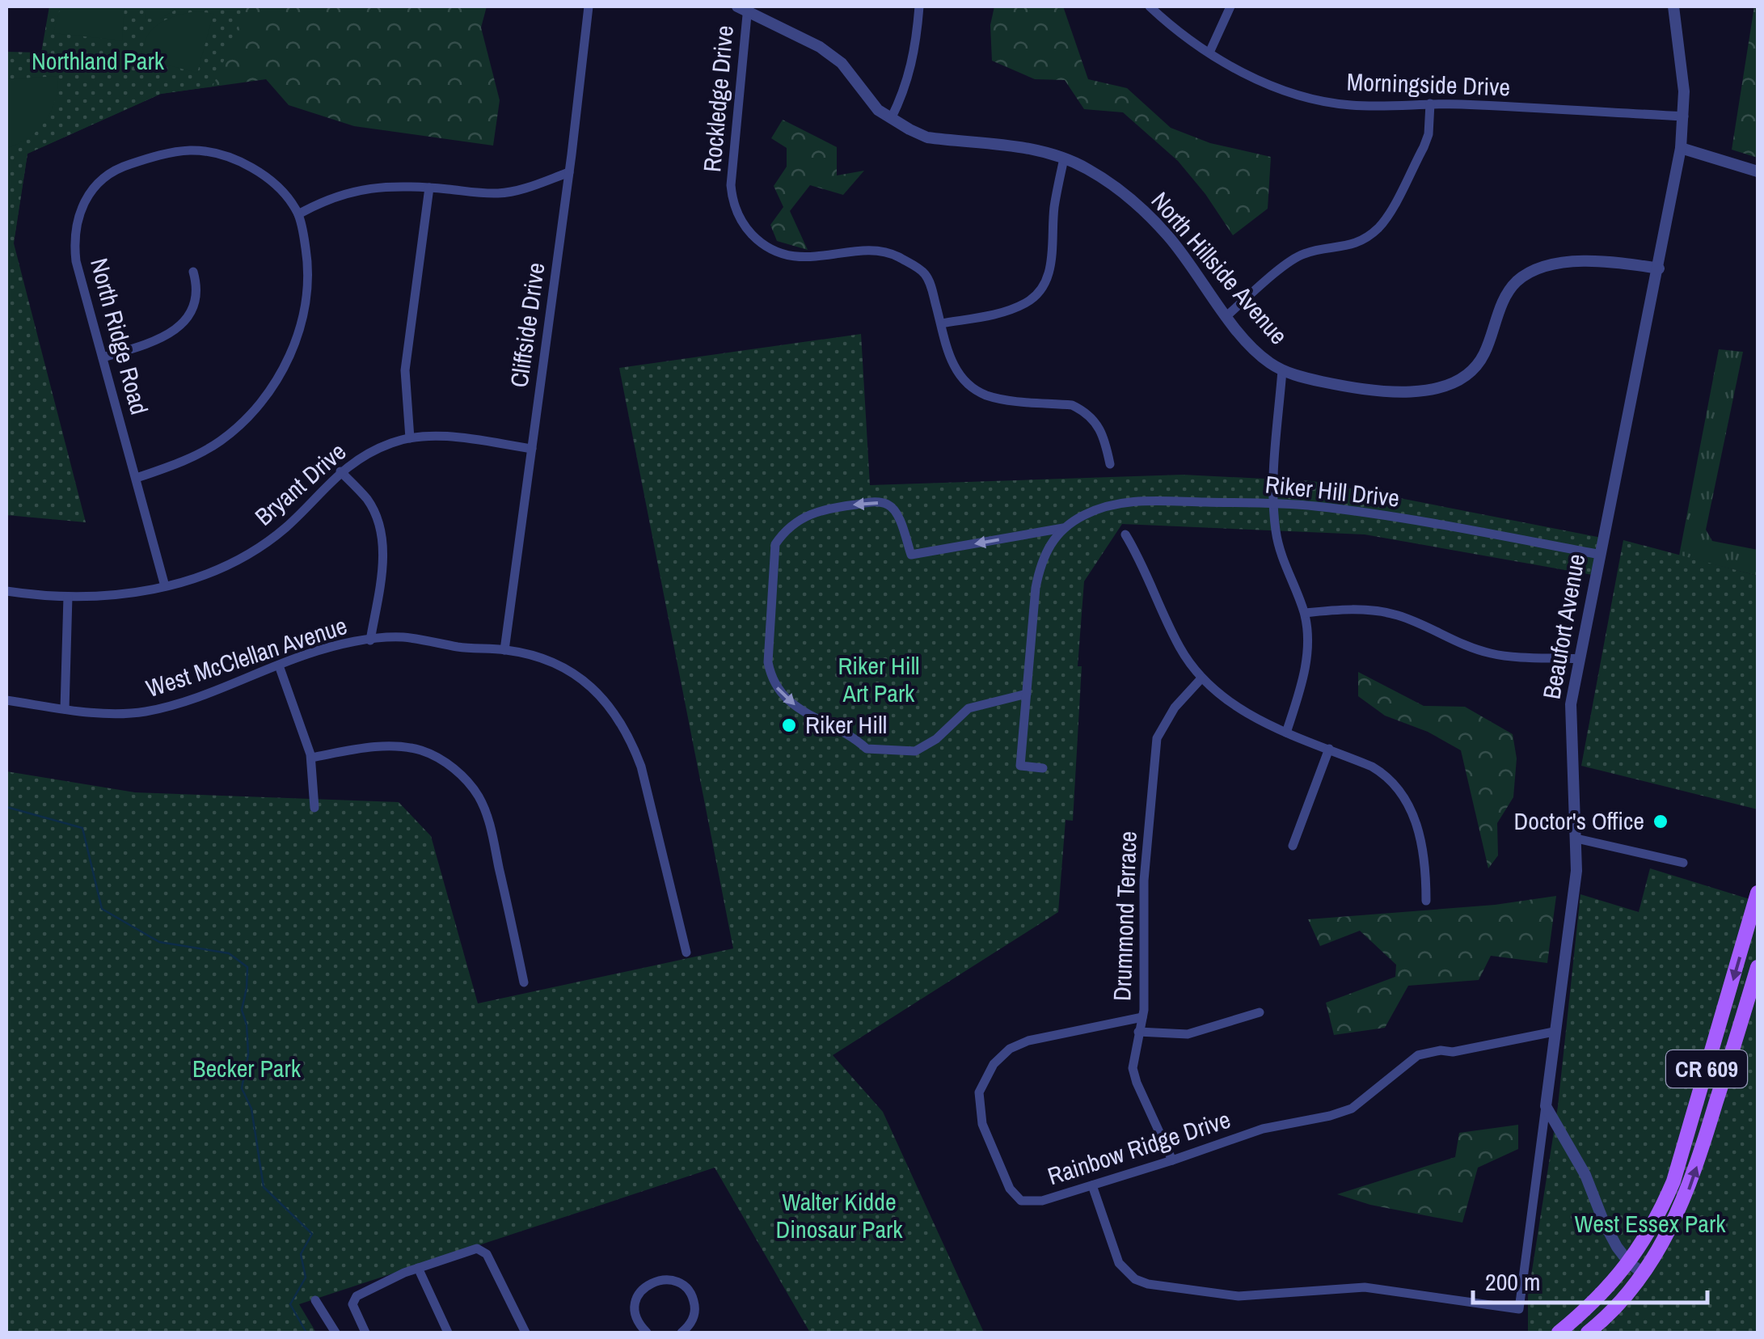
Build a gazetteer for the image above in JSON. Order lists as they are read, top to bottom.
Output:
{
  "streets": {
    "main road": ["CR 609"],
    "street": [
      "Morningside Drive",
      "Rockledge Drive",
      "North Hillside Avenue",
      "Cliffside Drive",
      "North Ridge Road",
      "Bryant Drive",
      "Riker Hill Drive",
      "Beaufort Avenue",
      "West McClellan Avenue",
      "Drummond Terrace",
      "Rainbow Ridge Drive"
    ]
  },
  "crossings": [
    ["Morningside Drive", "Beaufort Avenue"],
    ["Rockledge Drive", "North Hillside Avenue"],
    ["North Hillside Avenue", "Beaufort Avenue"],
    ["Cliffside Drive", "Bryant Drive"],
    ["Cliffside Drive", "West McClellan Avenue"],
    ["North Ridge Road", "Bryant Drive"],
    ["Riker Hill Drive", "Beaufort Avenue"],
    ["Beaufort Avenue", "Rainbow Ridge Drive"],
    ["Drummond Terrace", "Rainbow Ridge Drive"]
  ],
  "parks": [
    "Northland Park",
    "Riker Hill Art Park",
    "Becker Park",
    "Walter Kidde Dinosaur Park",
    "West Essex Park"
  ],
  "places": ["Riker Hill", "Doctor's Office"],
  "scale_bar": "200 m"
}
